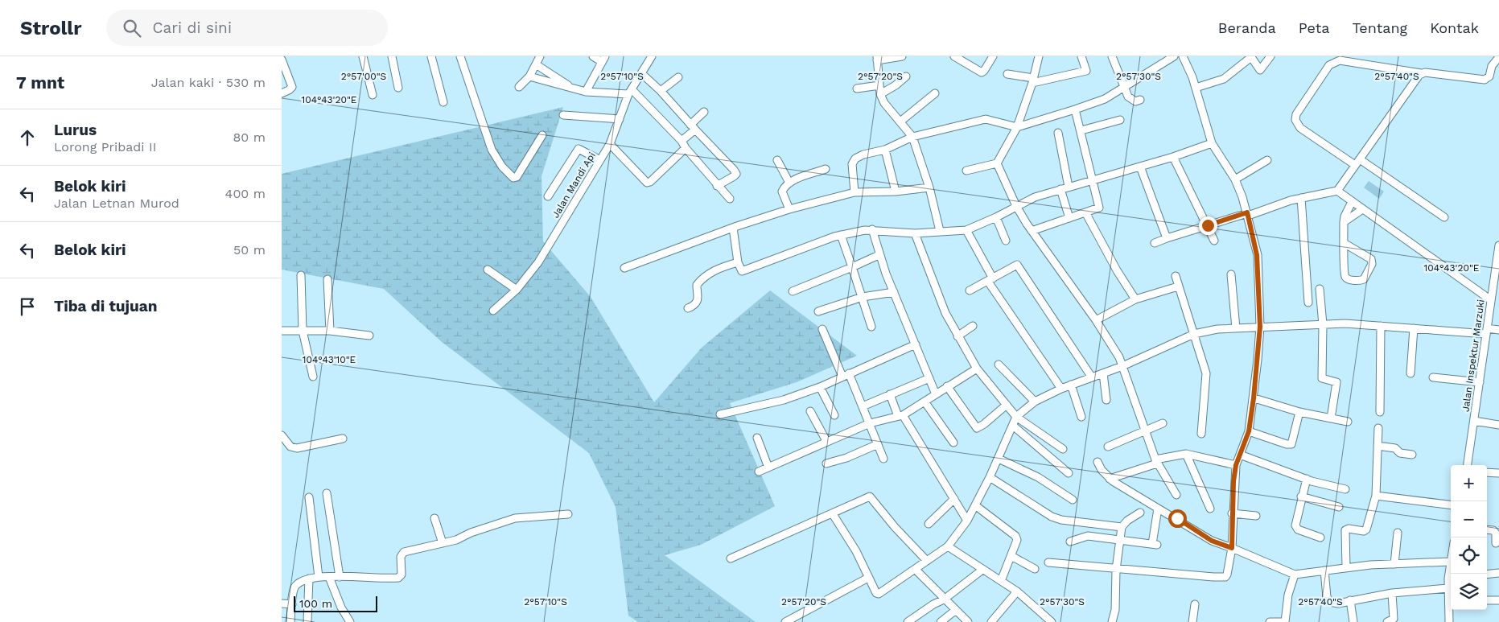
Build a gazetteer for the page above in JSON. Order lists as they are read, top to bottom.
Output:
{
  "streets": {
    "street": ["Jalan Mandi Api", "Jalan Inspektur Marzuki"]
  },
  "scale_bar": "100 m",
  "page": {
    "header": "Strollr",
    "search": "Cari di sini",
    "nav": [
      "Beranda",
      "Peta",
      "Tentang",
      "Kontak"
    ],
    "heading": ["7 mnt", "Jalan kaki · 530 m"],
    "list": [
      ["Lurus", "Lorong Pribadi II", "80 m"],
      ["Belok kiri", "Jalan Letnan Murod", "400 m"],
      ["Belok kiri", "50 m"],
      "Tiba di tujuan"
    ],
    "map_buttons": ["+", "−"],
    "scale": "100 m"
  },
  "coordinates": [
    "2°57'00\"S",
    "2°57'10\"S",
    "2°57'20\"S",
    "2°57'30\"S",
    "2°57'40\"S",
    "104°43'20\"E",
    "104°43'10\"E"
  ]
}
